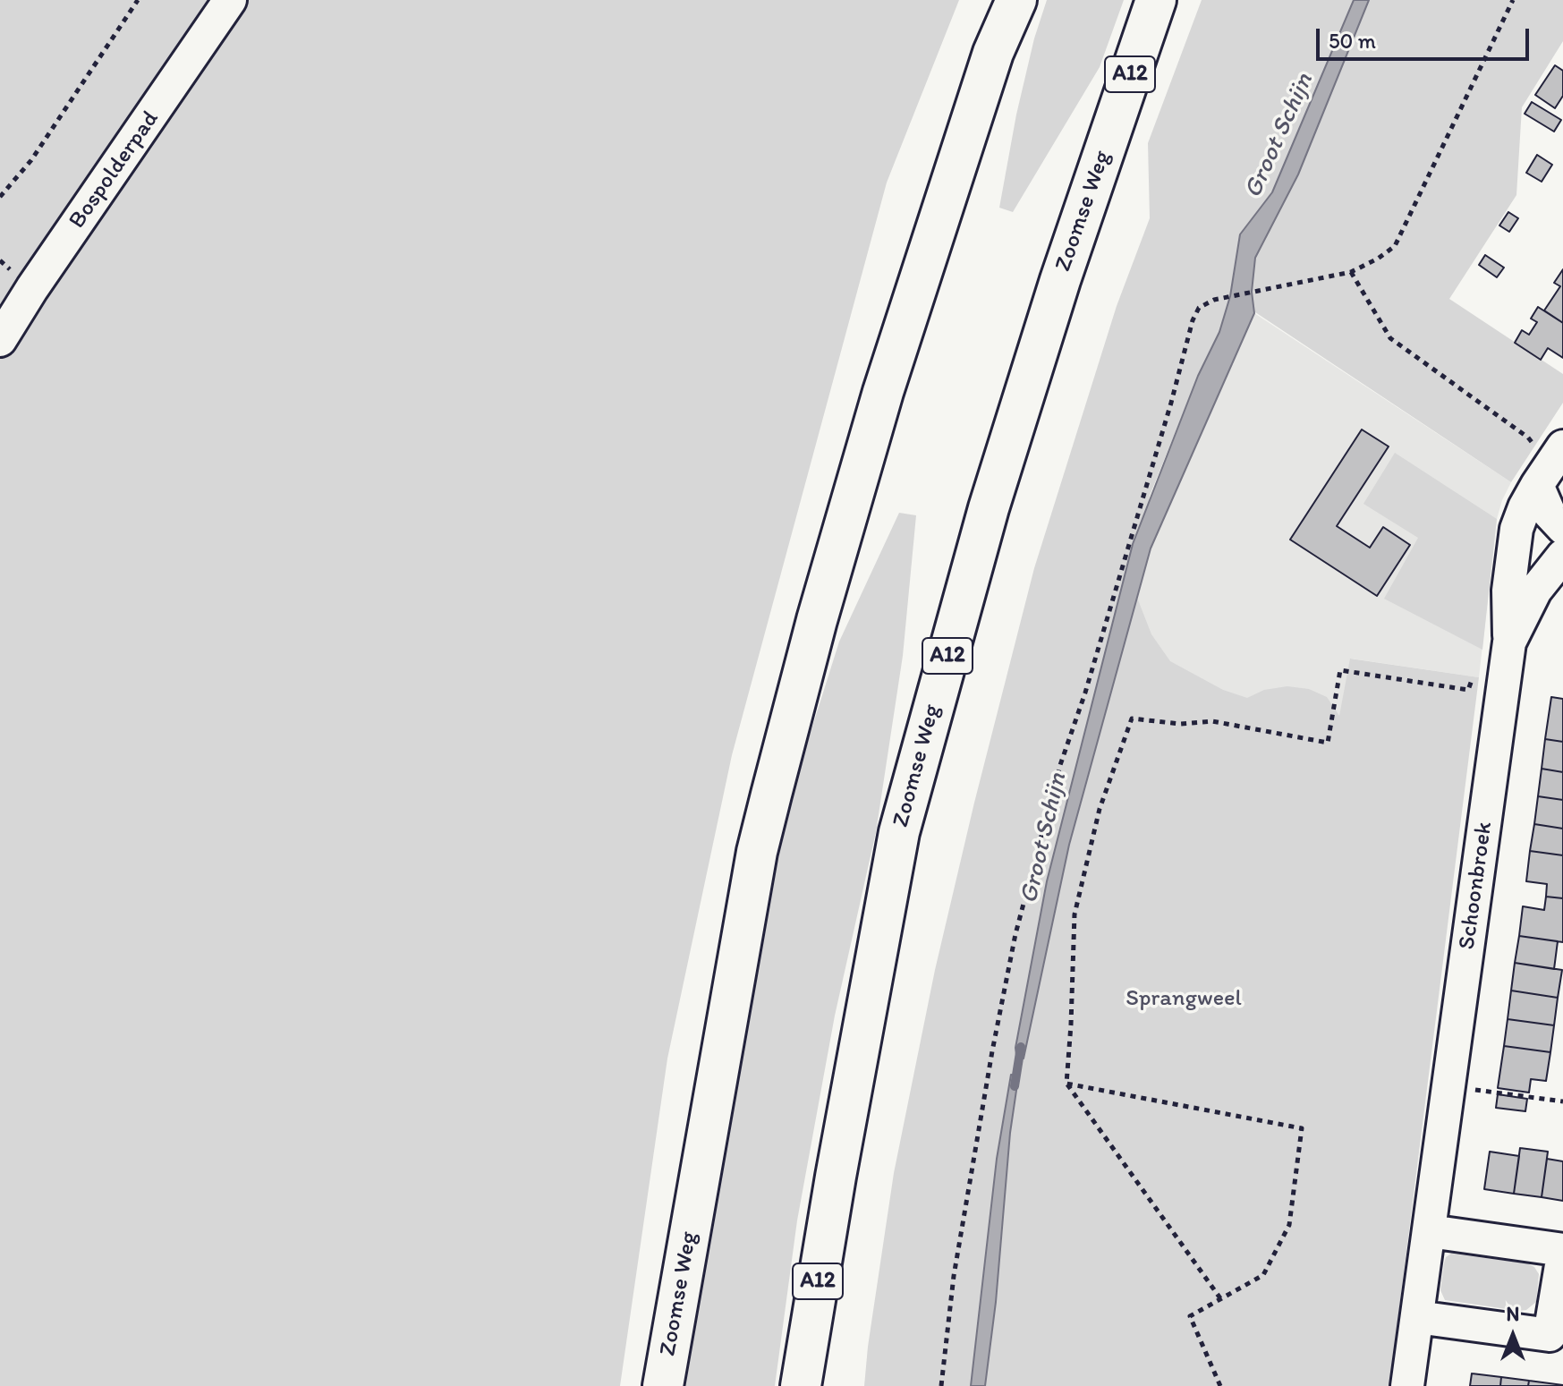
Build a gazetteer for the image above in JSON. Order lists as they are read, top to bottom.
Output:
{
  "streets": {
    "highway": ["A12", "Zoomse Weg"],
    "street": ["Bospolderpad", "Schoonbroek"]
  },
  "water": ["Groot Schijn"],
  "parks": ["Sprangweel"],
  "scale_bar": "50 m",
  "north": "top"
}
